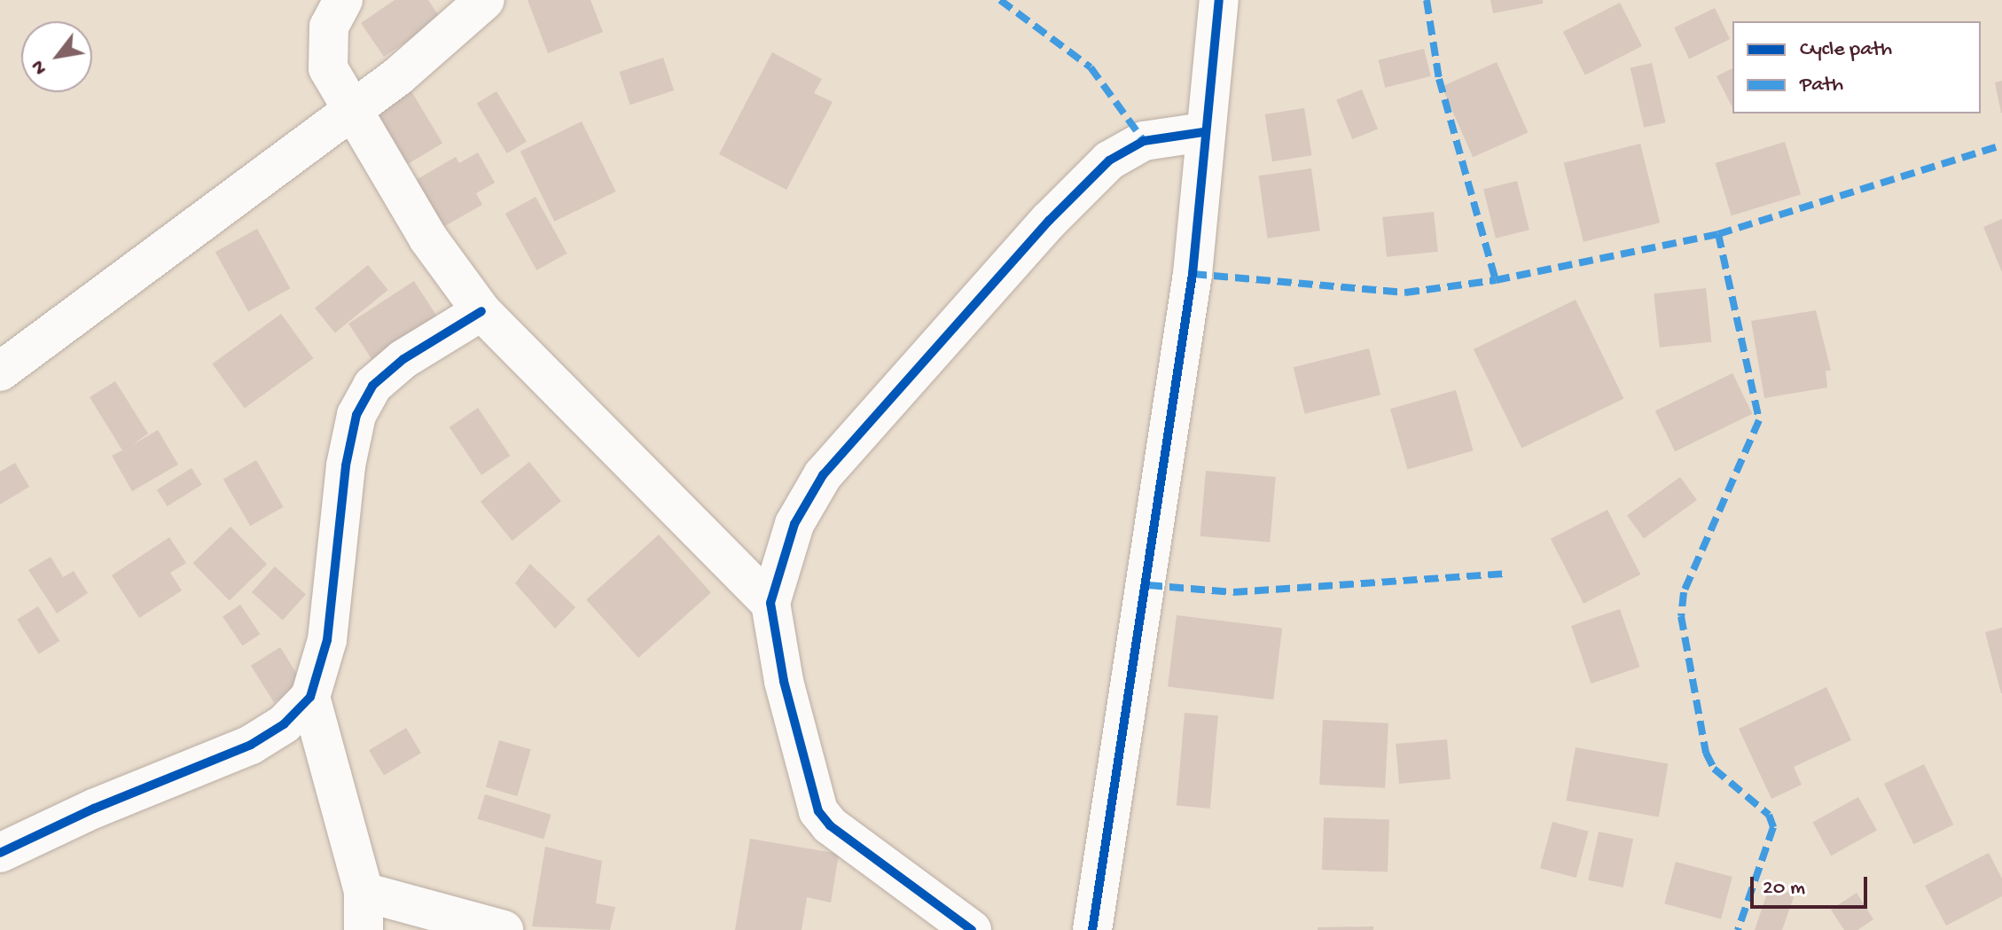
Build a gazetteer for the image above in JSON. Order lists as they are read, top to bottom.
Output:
{
  "legend": ["Cycle path", "Path"],
  "scale_bar": "20 m",
  "north": "bottom left"
}
